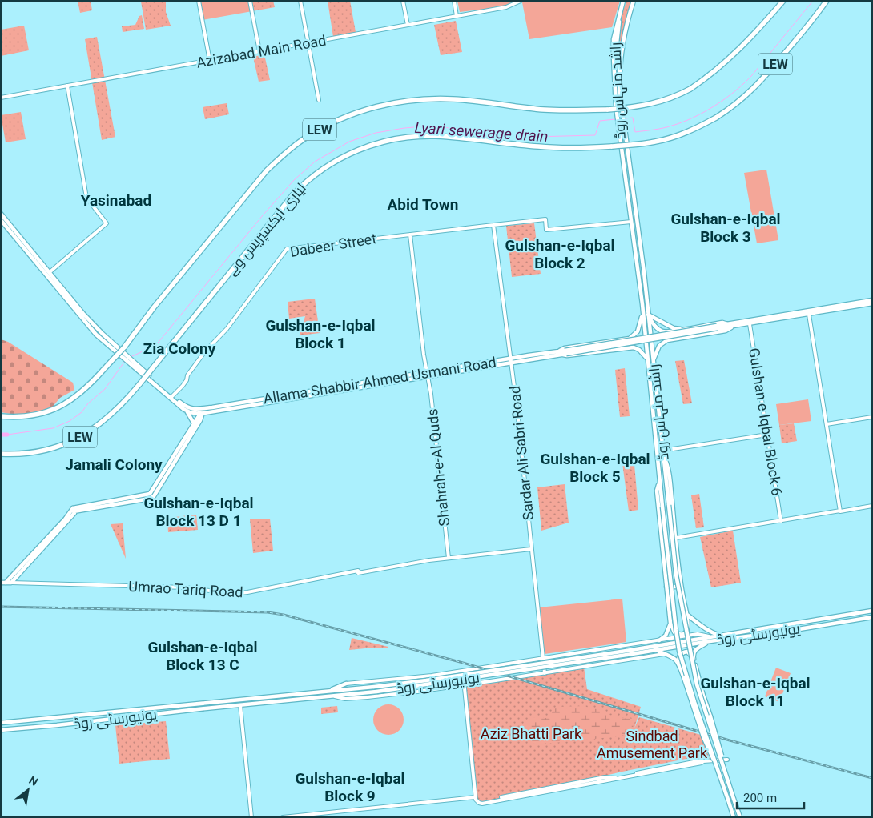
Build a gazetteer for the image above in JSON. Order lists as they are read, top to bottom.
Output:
{
  "streets": {
    "highway": ["LEW", "لیاری ایکسپریس وے"],
    "main road": ["راشد منہاس روڈ", "Allama Shabbir Ahmed Usmani Road", "یونیورسٹی روڈ"],
    "street": [
      "Azizabad Main Road",
      "Dabeer Street",
      "Gulshan e Iqbal Block 6",
      "Sardar Ali Sabri Road",
      "Shahrah-e-Al Quds",
      "Umrao Tariq Road"
    ]
  },
  "crossings": [
    ["راشد منہاس روڈ", "Dabeer Street"],
    ["Dabeer Street", "Sardar Ali Sabri Road"],
    ["Dabeer Street", "Shahrah-e-Al Quds"],
    ["Allama Shabbir Ahmed Usmani Road", "Sardar Ali Sabri Road"],
    ["Allama Shabbir Ahmed Usmani Road", "Shahrah-e-Al Quds"],
    ["Sardar Ali Sabri Road", "Umrao Tariq Road"],
    ["Shahrah-e-Al Quds", "Umrao Tariq Road"]
  ],
  "districts": [
    "Yasinabad",
    "Abid Town",
    "Gulshan-e-Iqbal Block 3",
    "Gulshan-e-Iqbal Block 2",
    "Gulshan-e-Iqbal Block 1",
    "Zia Colony",
    "Gulshan-e-Iqbal Block 5",
    "Jamali Colony",
    "Gulshan-e-Iqbal Block 13 D 1",
    "Gulshan-e-Iqbal Block 13 C",
    "Gulshan-e-Iqbal Block 11",
    "Gulshan-e-Iqbal Block 9"
  ],
  "water": ["Lyari sewerage drain"],
  "parks": ["Aziz Bhatti Park", "Sindbad Amusement Park"],
  "scale_bar": "200 m",
  "north": "top right"
}
